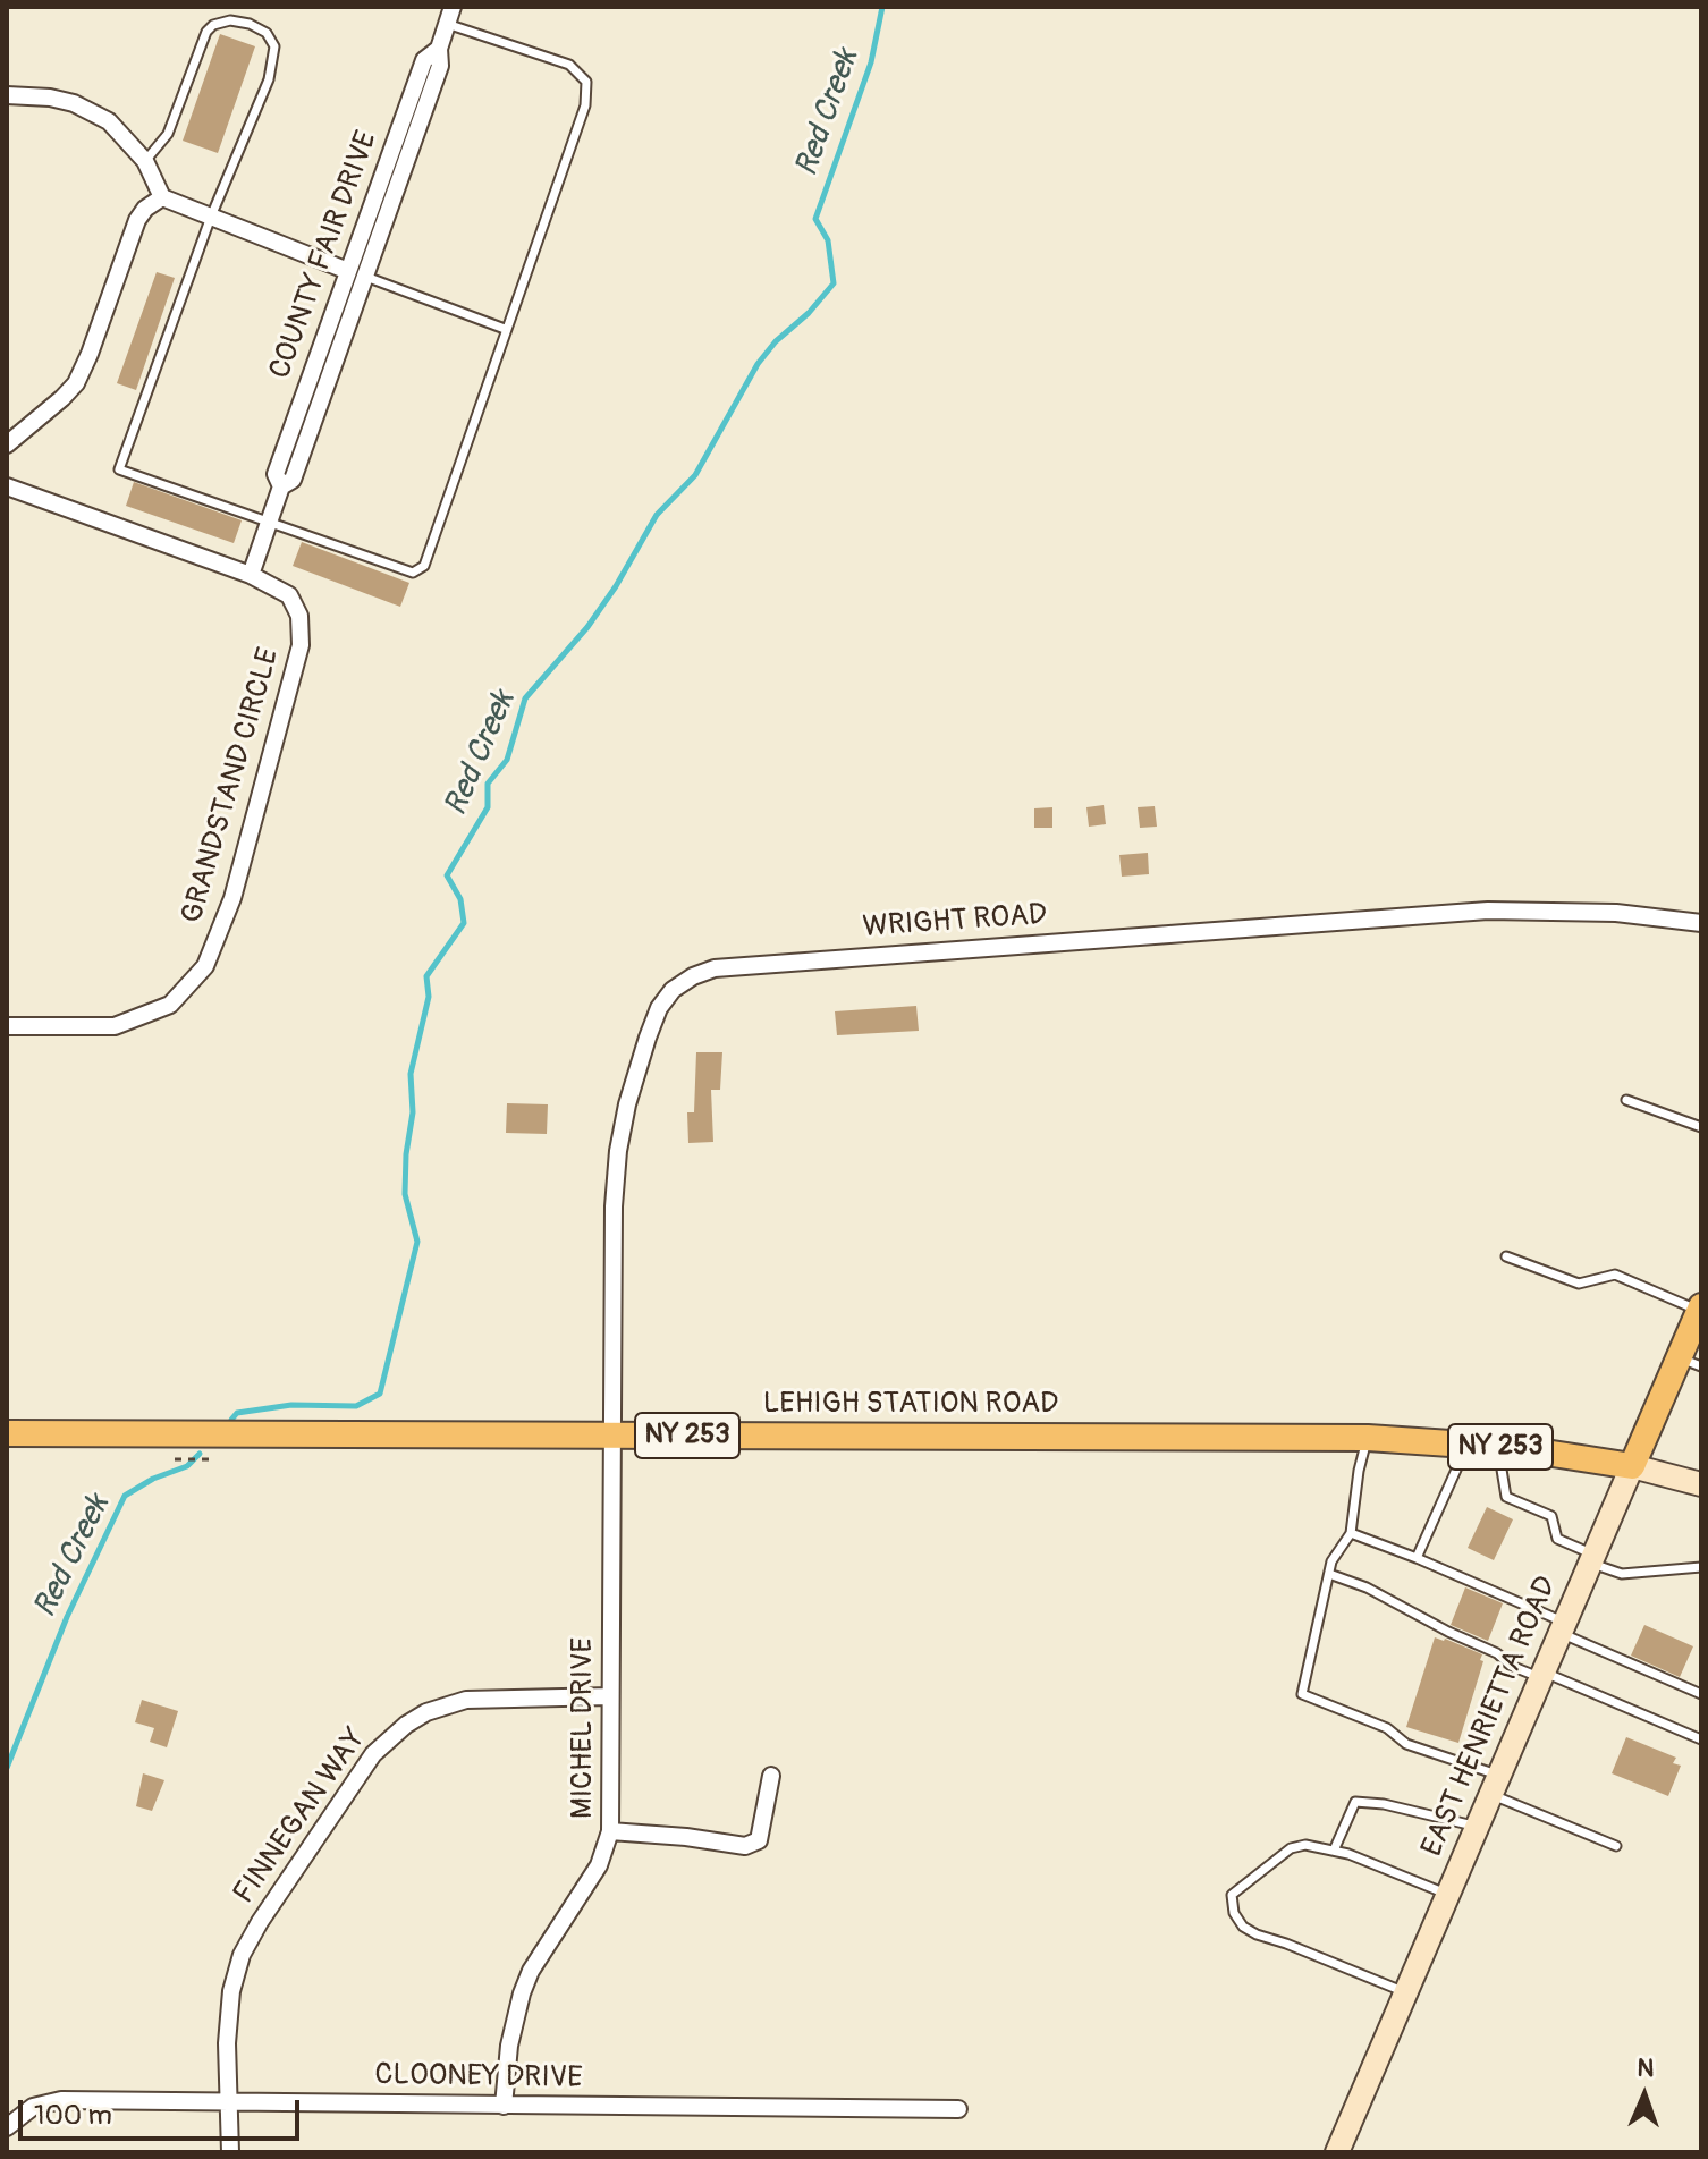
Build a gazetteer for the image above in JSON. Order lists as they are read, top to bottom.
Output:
{
  "streets": {
    "main road": ["LEHIGH STATION ROAD", "NY 253", "EAST HENRIETTA ROAD"],
    "street": [
      "COUNTY FAIR DRIVE",
      "GRANDSTAND CIRCLE",
      "WRIGHT ROAD",
      "MICHEL DRIVE",
      "FINNEGAN WAY",
      "CLOONEY DRIVE"
    ]
  },
  "crossings": [
    ["COUNTY FAIR DRIVE", "GRANDSTAND CIRCLE"],
    ["WRIGHT ROAD", "LEHIGH STATION ROAD"],
    ["WRIGHT ROAD", "MICHEL DRIVE"],
    ["LEHIGH STATION ROAD", "EAST HENRIETTA ROAD"],
    ["LEHIGH STATION ROAD", "MICHEL DRIVE"],
    ["MICHEL DRIVE", "FINNEGAN WAY"],
    ["MICHEL DRIVE", "CLOONEY DRIVE"],
    ["FINNEGAN WAY", "CLOONEY DRIVE"]
  ],
  "water": ["Red Creek"],
  "scale_bar": "100 m",
  "north": "top"
}
